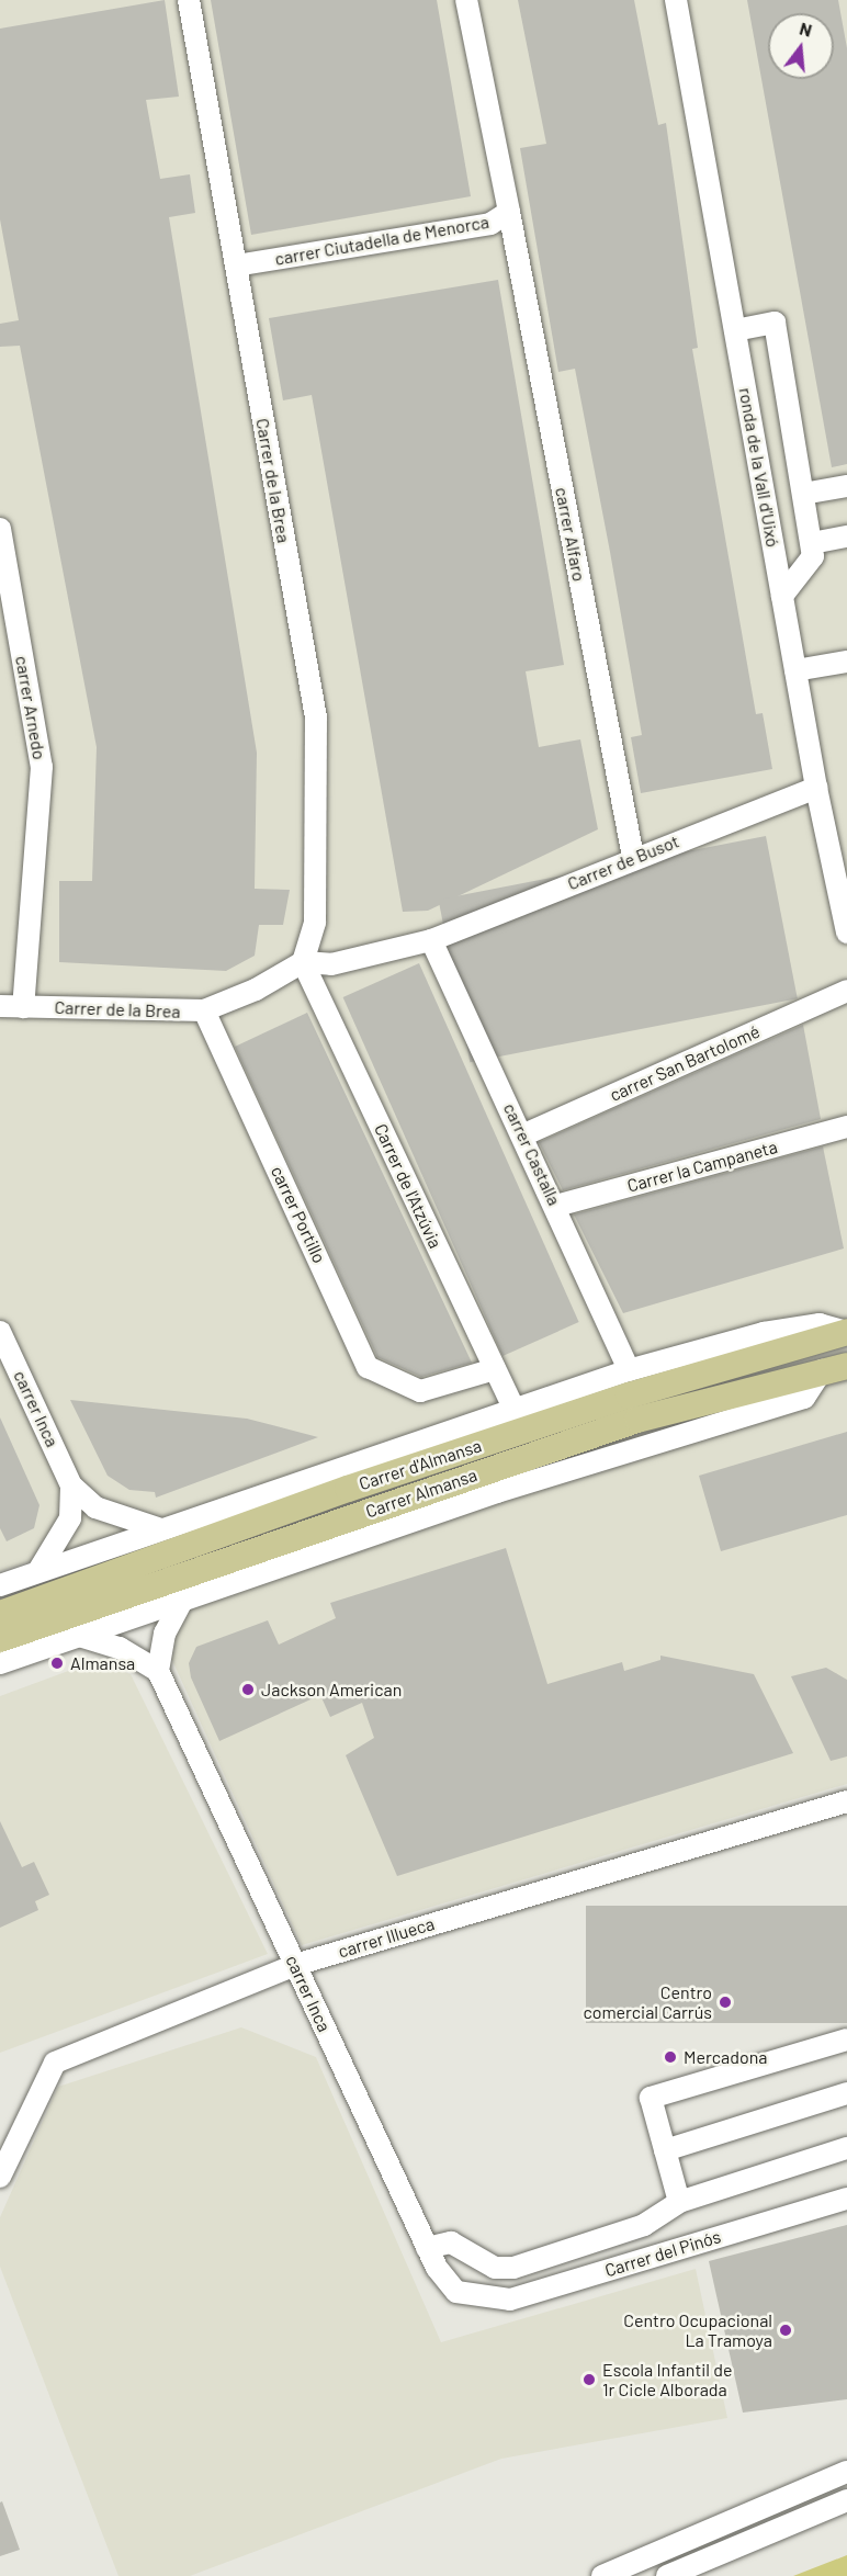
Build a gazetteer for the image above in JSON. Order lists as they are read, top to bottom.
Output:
{
  "streets": {
    "main road": ["Carrer d'Almansa", "Carrer Almansa"],
    "street": [
      "carrer Ciutadella de Menorca",
      "ronda de la Vall d'Uixó",
      "Carrer de la Brea",
      "carrer Alfaro",
      "carrer Arnedo",
      "Carrer de Busot",
      "carrer San Bartolomé",
      "carrer Castalla",
      "Carrer la Campaneta",
      "Carrer de l'Atzúvia",
      "carrer Portillo",
      "carrer Inca",
      "carrer Illueca",
      "Carrer del Pinós"
    ]
  },
  "crossings": [
    ["carrer Ciutadella de Menorca", "Carrer de la Brea"],
    ["carrer Ciutadella de Menorca", "carrer Alfaro"],
    ["ronda de la Vall d'Uixó", "Carrer de Busot"],
    ["Carrer de la Brea", "carrer Arnedo"],
    ["Carrer de la Brea", "Carrer de l'Atzúvia"],
    ["Carrer de la Brea", "carrer Portillo"],
    ["carrer Alfaro", "Carrer de Busot"],
    ["Carrer de Busot", "carrer Castalla"],
    ["carrer San Bartolomé", "carrer Castalla"],
    ["carrer Castalla", "Carrer la Campaneta"],
    ["carrer Castalla", "Carrer d'Almansa"],
    ["Carrer de l'Atzúvia", "carrer Portillo"],
    ["Carrer de l'Atzúvia", "Carrer d'Almansa"],
    ["carrer Inca", "carrer Illueca"],
    ["carrer Inca", "Carrer del Pinós"]
  ],
  "places": [
    "Almansa",
    "Jackson American",
    "Centro comercial Carrús",
    "Mercadona",
    "Centro Ocupacional La Tramoya",
    "Escola Infantil de 1r Cicle Alborada"
  ],
  "north": "top"
}
